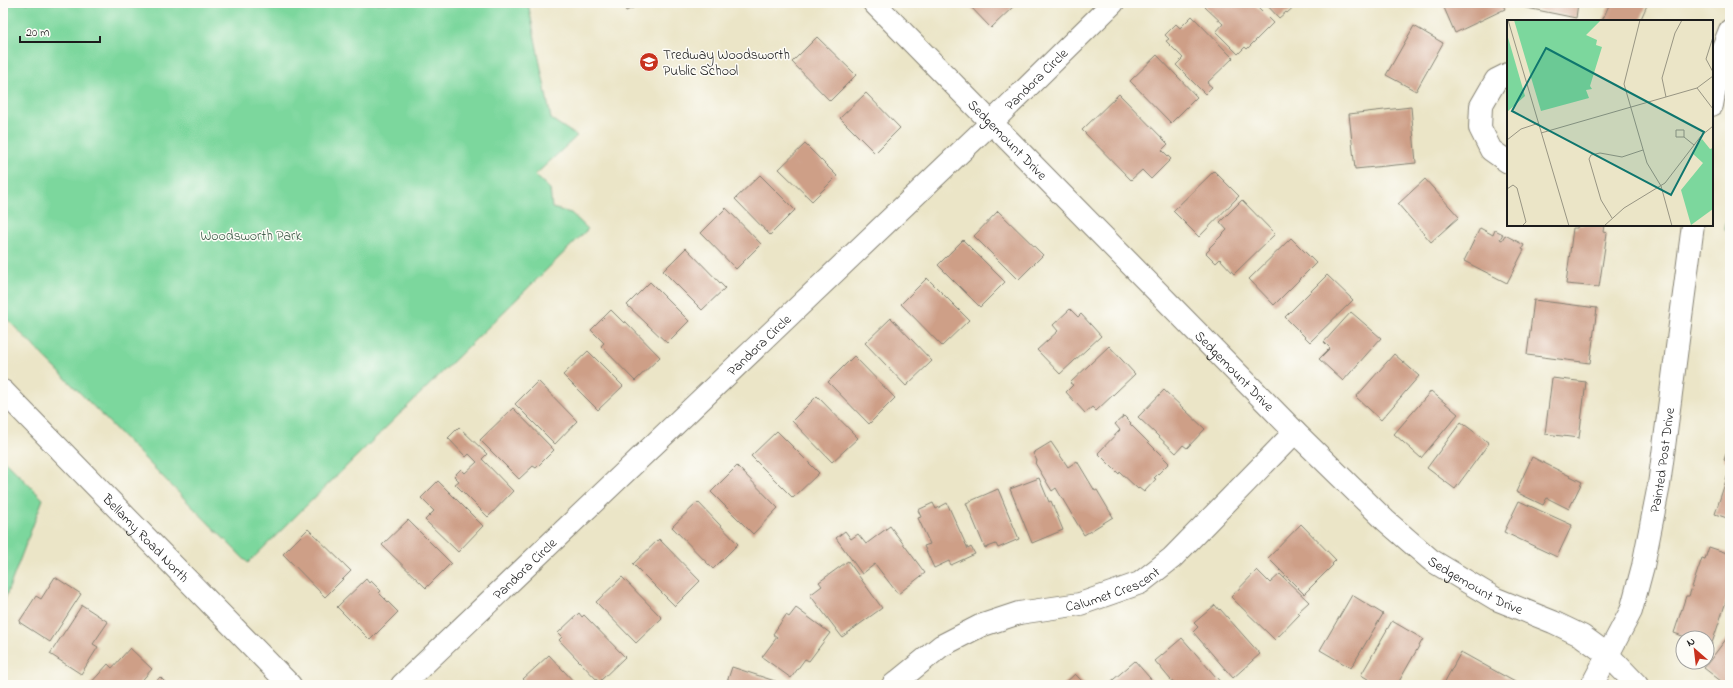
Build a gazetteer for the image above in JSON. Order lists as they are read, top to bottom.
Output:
{
  "streets": {
    "street": [
      "Pandora Circle",
      "Sedgemount Drive",
      "Painted Post Drive",
      "Bellamy Road North",
      "Calumet Crescent"
    ]
  },
  "crossings": [
    ["Pandora Circle", "Sedgemount Drive"],
    ["Sedgemount Drive", "Painted Post Drive"],
    ["Sedgemount Drive", "Calumet Crescent"]
  ],
  "parks": ["Woodsworth Park"],
  "places": {
    "school or university": ["Tredway Woodsworth Public School"]
  },
  "scale_bar": "20 m",
  "north": "top left"
}
